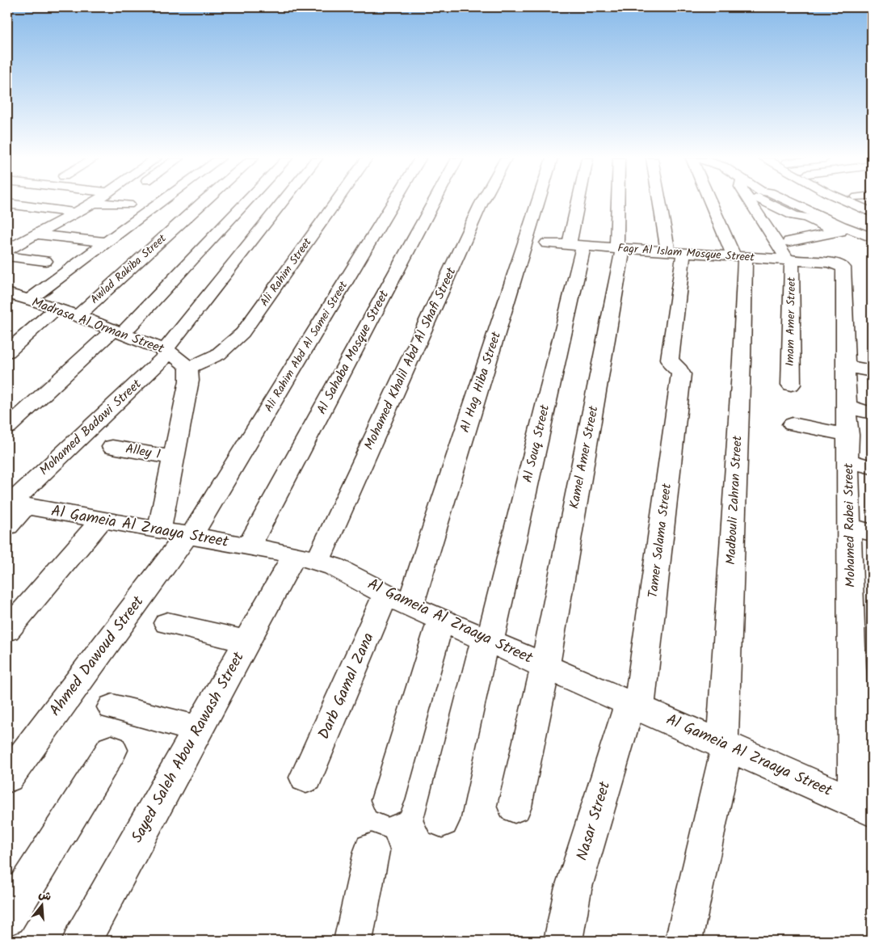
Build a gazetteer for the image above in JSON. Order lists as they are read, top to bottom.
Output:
{
  "streets": {
    "street": [
      "Fagr Al Islam Mosque Street",
      "Awlad Rakiba Street",
      "Ali Rahim Street",
      "Imam Amer Street",
      "Madrasa Al Orman Street",
      "Ali Rahim Abd Al Samei Street",
      "Al Sahaba Mosque Street",
      "Mohamed Khalil Abd Al Shafi Street",
      "Al Hag Hiba Street",
      "Mohamed Badawi Street",
      "Al Souq Street",
      "Alley 1",
      "Kamel Amer Street",
      "Madbouli Zahran Street",
      "Mohamed Rabei Street",
      "Al Gameia Al Zraaya Street",
      "Tamer Salama Street",
      "Ahmed Dawoud Street",
      "Darb Gamal Zana",
      "Sayed Saleh Abou Rawash Street",
      "Nasar Street"
    ]
  },
  "crossings": [
    ["Fagr Al Islam Mosque Street", "Imam Amer Street"],
    ["Fagr Al Islam Mosque Street", "Al Souq Street"],
    ["Fagr Al Islam Mosque Street", "Kamel Amer Street"],
    ["Fagr Al Islam Mosque Street", "Madbouli Zahran Street"],
    ["Fagr Al Islam Mosque Street", "Mohamed Rabei Street"],
    ["Fagr Al Islam Mosque Street", "Tamer Salama Street"],
    ["Awlad Rakiba Street", "Madrasa Al Orman Street"],
    ["Ali Rahim Street", "Madrasa Al Orman Street"],
    ["Madrasa Al Orman Street", "Mohamed Badawi Street"],
    ["Ali Rahim Abd Al Samei Street", "Al Gameia Al Zraaya Street"],
    ["Ali Rahim Abd Al Samei Street", "Ahmed Dawoud Street"],
    ["Al Sahaba Mosque Street", "Al Gameia Al Zraaya Street"],
    ["Mohamed Khalil Abd Al Shafi Street", "Al Gameia Al Zraaya Street"],
    ["Mohamed Khalil Abd Al Shafi Street", "Sayed Saleh Abou Rawash Street"],
    ["Al Hag Hiba Street", "Al Gameia Al Zraaya Street"],
    ["Al Hag Hiba Street", "Darb Gamal Zana"],
    ["Mohamed Badawi Street", "Al Gameia Al Zraaya Street"],
    ["Al Souq Street", "Al Gameia Al Zraaya Street"],
    ["Kamel Amer Street", "Al Gameia Al Zraaya Street"],
    ["Madbouli Zahran Street", "Al Gameia Al Zraaya Street"],
    ["Mohamed Rabei Street", "Al Gameia Al Zraaya Street"],
    ["Al Gameia Al Zraaya Street", "Tamer Salama Street"],
    ["Al Gameia Al Zraaya Street", "Ahmed Dawoud Street"],
    ["Al Gameia Al Zraaya Street", "Darb Gamal Zana"],
    ["Al Gameia Al Zraaya Street", "Sayed Saleh Abou Rawash Street"],
    ["Al Gameia Al Zraaya Street", "Nasar Street"],
    ["Tamer Salama Street", "Nasar Street"]
  ],
  "north": "top"
}
